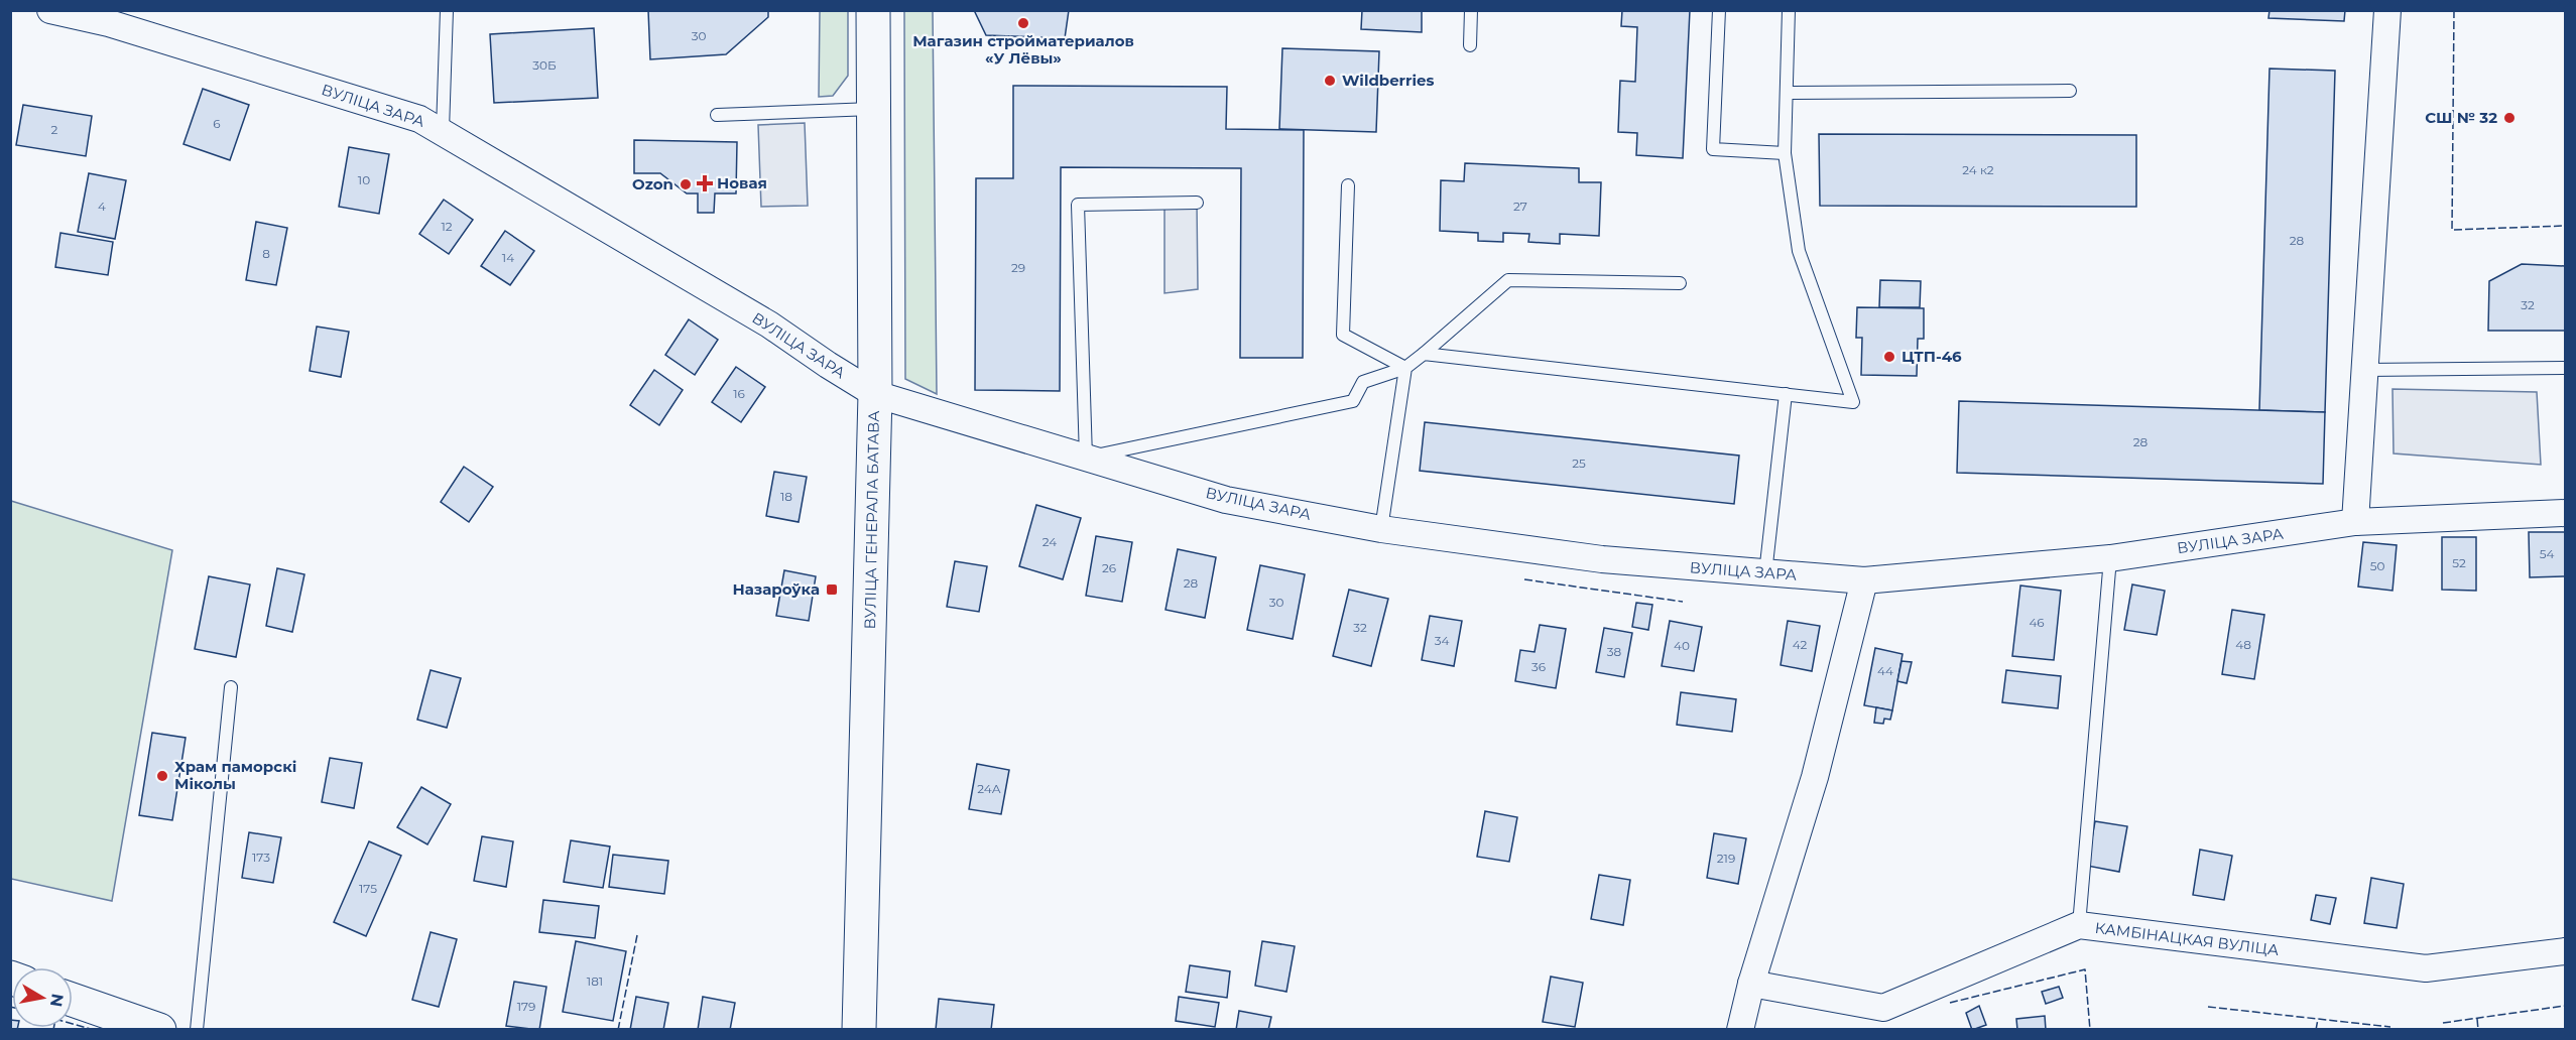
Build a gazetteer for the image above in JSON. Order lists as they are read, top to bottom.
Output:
{
  "streets": {
    "street": ["ВУЛІЦА ЗАРА", "ВУЛІЦА ГЕНЕРАЛА БАТАВА", "КАМБІНАЦКАЯ ВУЛІЦА"]
  },
  "crossings": [
    ["ВУЛІЦА ЗАРА", "ВУЛІЦА ГЕНЕРАЛА БАТАВА"]
  ],
  "places": {
    "other": [
      "Магазин стройматериалов «У Лёвы»",
      "Wildberries",
      "СШ № 32",
      "Ozon",
      "ЦТП-46",
      "Храм паморскі Міколы"
    ],
    "health": ["Новая"],
    "transit": ["Назароўка"]
  },
  "house_numbers": [
    "30",
    "30Б",
    "6",
    "2",
    "24 к2",
    "10",
    "4",
    "27",
    "12",
    "28",
    "8",
    "14",
    "29",
    "32",
    "16",
    "28",
    "25",
    "18",
    "24",
    "54",
    "52",
    "50",
    "26",
    "28",
    "30",
    "46",
    "32",
    "34",
    "42",
    "48",
    "40",
    "38",
    "36",
    "44",
    "24А",
    "173",
    "219",
    "175",
    "181",
    "179"
  ],
  "north": "right"
}
